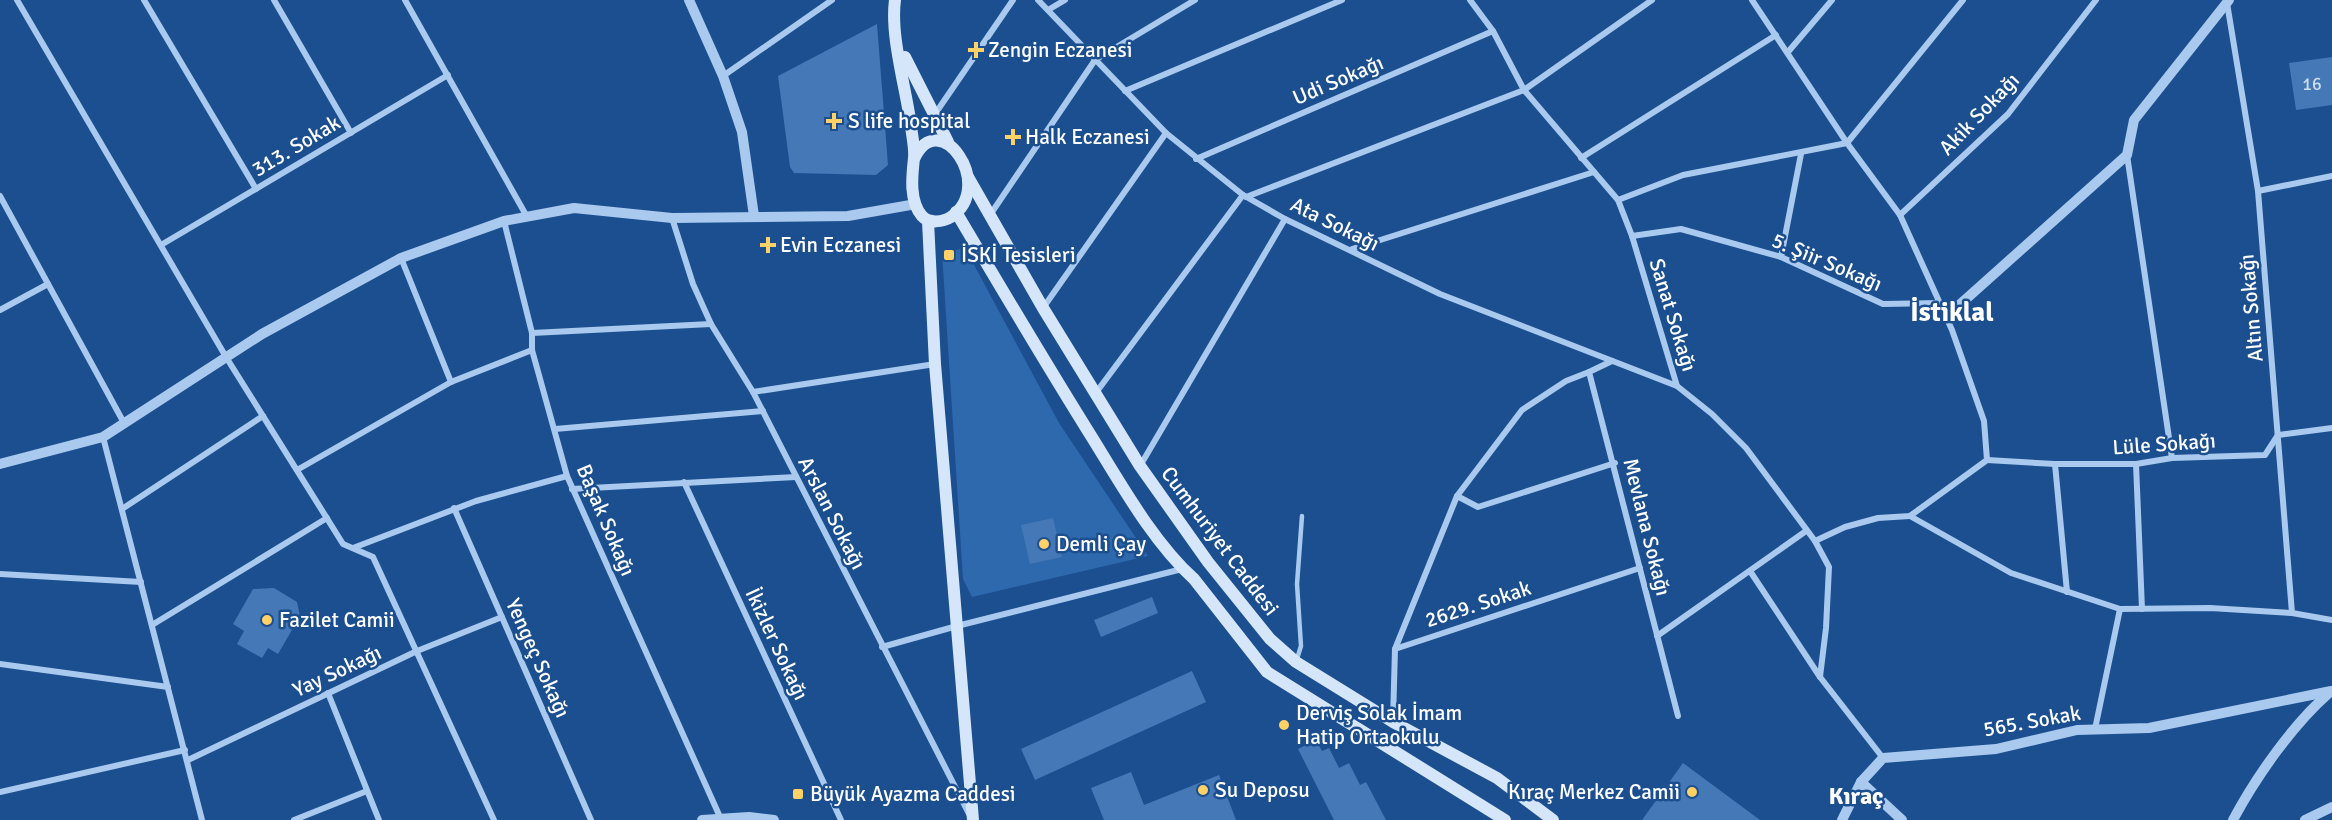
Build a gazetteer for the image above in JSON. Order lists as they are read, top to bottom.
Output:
{
  "streets": {
    "main road": ["Cumhuriyet Caddesi"],
    "street": [
      "Udi Sokağı",
      "Akik Sokağı",
      "313. Sokak",
      "Ata Sokağı",
      "5. Şiir Sokağı",
      "Altın Sokağı",
      "Sanat Sokağı",
      "Lüle Sokağı",
      "Arslan Sokağı",
      "Başak Sokağı",
      "Mevlana Sokağı",
      "2629. Sokak",
      "İkizler Sokağı",
      "Yengeç Sokağı",
      "Yay Sokağı",
      "565. Sokak"
    ]
  },
  "crossings": [
    ["Udi Sokağı", "Ata Sokağı"],
    ["Udi Sokağı", "Sanat Sokağı"],
    ["Ata Sokağı", "Sanat Sokağı"],
    ["5. Şiir Sokağı", "Sanat Sokağı"],
    ["Altın Sokağı", "Lüle Sokağı"],
    ["Mevlana Sokağı", "2629. Sokak"],
    ["Yengeç Sokağı", "Yay Sokağı"]
  ],
  "districts": ["İstiklal", "Kıraç"],
  "places": {
    "health": [
      "Zengin Eczanesi",
      "S life hospital",
      "Halk Eczanesi",
      "Evin Eczanesi"
    ],
    "transit": ["İSKİ Tesisleri", "Büyük Ayazma Caddesi"],
    "other": [
      "Demli Çay",
      "Fazilet Camii",
      "Derviş Solak İmam Hatip Ortaokulu",
      "Su Deposu",
      "Kıraç Merkez Camii"
    ]
  },
  "house_numbers": ["16"]
}
